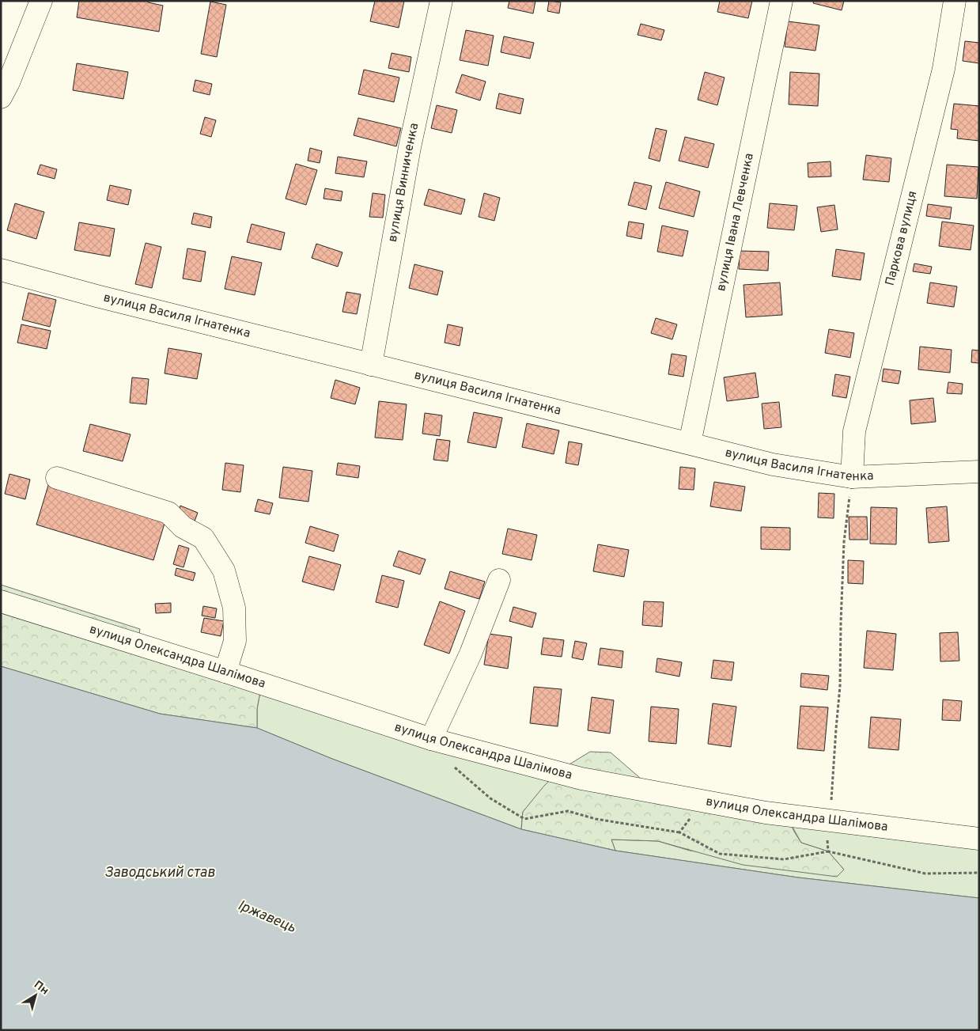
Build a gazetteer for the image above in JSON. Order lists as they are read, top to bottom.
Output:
{
  "streets": {
    "street": [
      "вулиця Винниченка",
      "вулиця Івана Левченка",
      "Паркова вулиця",
      "вулиця Василя Ігнатенка",
      "вулиця Олександра Шалімова"
    ]
  },
  "crossings": [
    ["вулиця Винниченка", "вулиця Василя Ігнатенка"],
    ["вулиця Івана Левченка", "вулиця Василя Ігнатенка"],
    ["Паркова вулиця", "вулиця Василя Ігнатенка"]
  ],
  "water": ["Заводський став", "Іржавець"],
  "north": "top right"
}
